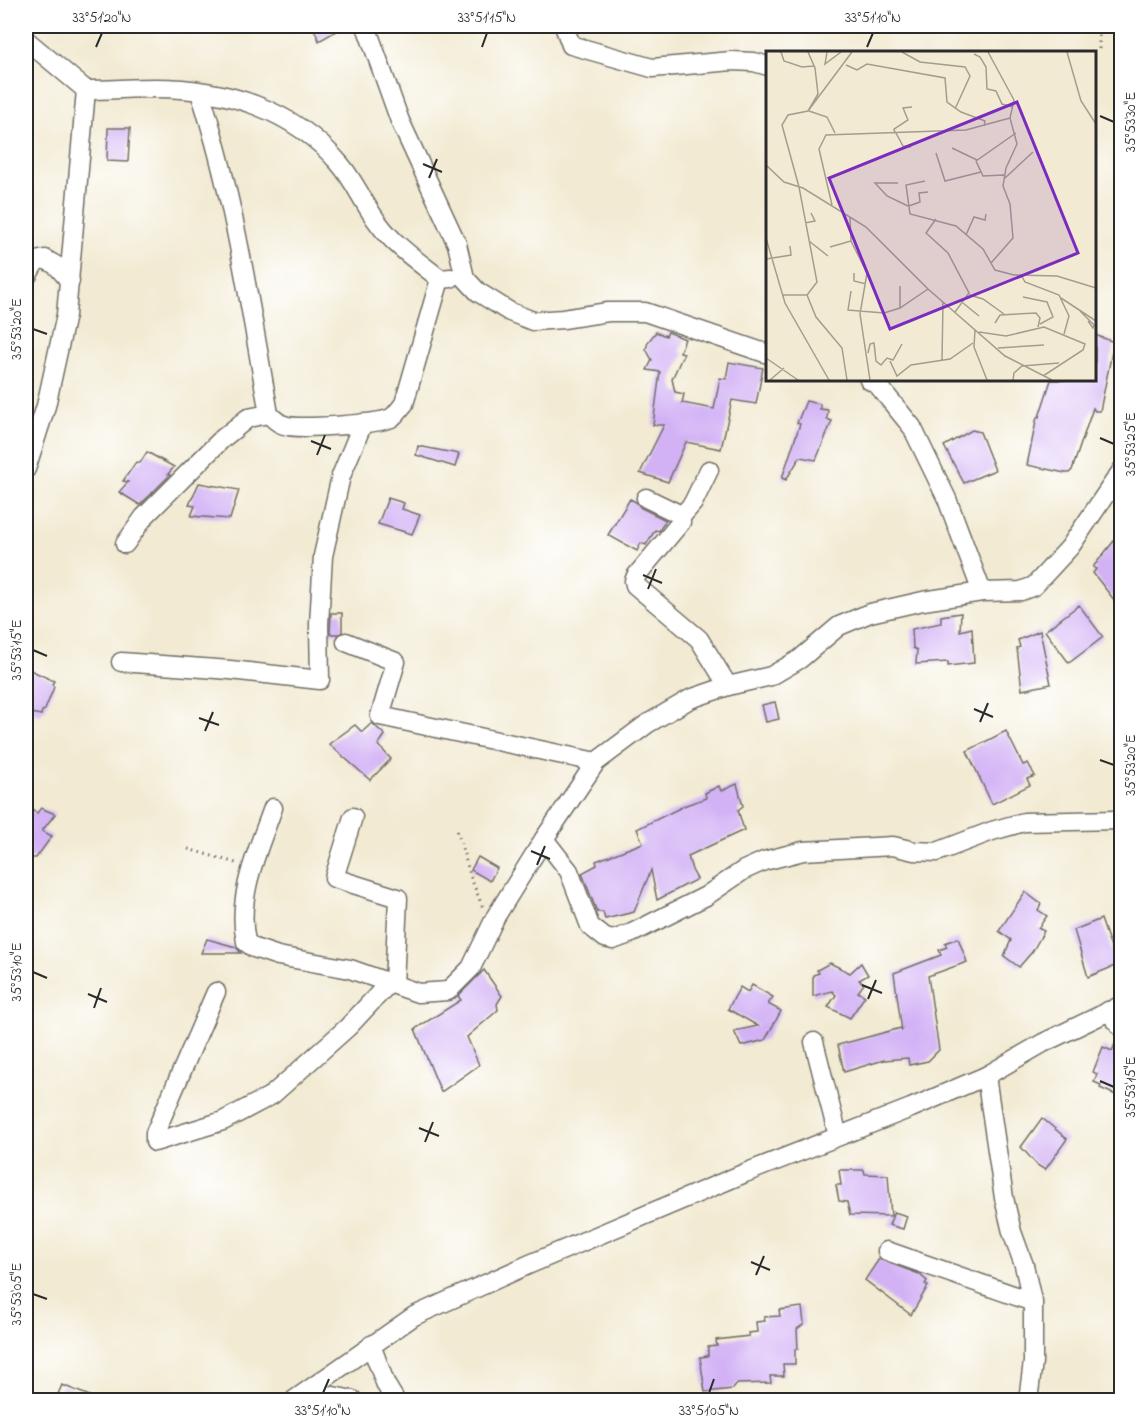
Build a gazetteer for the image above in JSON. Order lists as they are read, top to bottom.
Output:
{
  "coordinates": [
    "33°51'20\"N",
    "33°51'15\"N",
    "33°51'10\"N",
    "35°53'30\"E",
    "35°53'20\"E",
    "35°53'25\"E",
    "35°53'15\"E",
    "35°53'10\"E",
    "35°53'05\"E",
    "33°51'05\"N"
  ]
}
